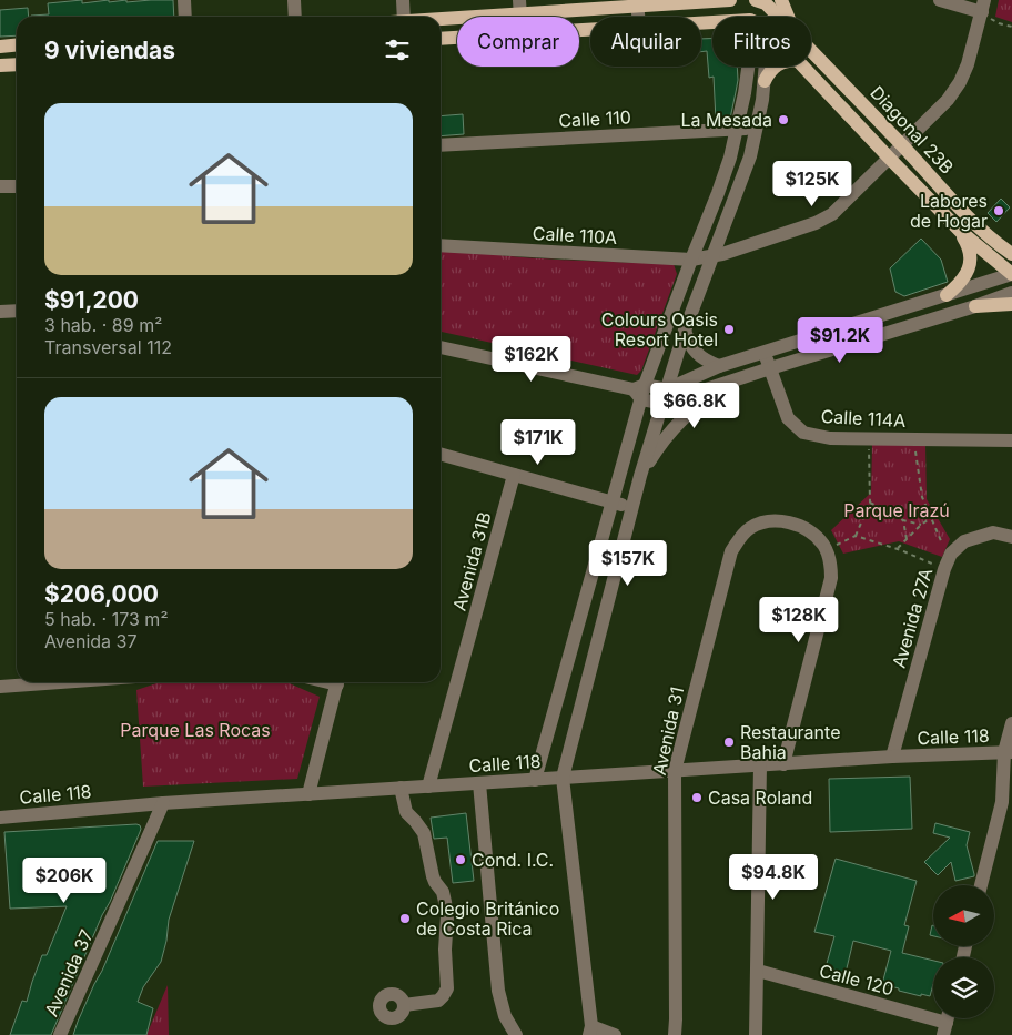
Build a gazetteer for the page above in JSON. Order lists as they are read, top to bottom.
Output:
{
  "streets": {
    "main road": ["Diagonal 23B"],
    "street": [
      "Calle 110",
      "Calle 110A",
      "Calle 114A",
      "Avenida 31B",
      "Avenida 27A",
      "Avenida 31",
      "Calle 118",
      "Avenida 37",
      "Calle 120"
    ]
  },
  "crossings": [
    ["Diagonal 23B", "Calle 110A"],
    ["Avenida 31B", "Calle 118"],
    ["Avenida 27A", "Calle 118"],
    ["Avenida 31", "Calle 118"],
    ["Calle 118", "Avenida 37"]
  ],
  "parks": ["Parque Irazú", "Parque Las Rocas"],
  "places": [
    "La Mesada",
    "Labores de Hogar",
    "Colours Oasis Resort Hotel",
    "Restaurante Bahia",
    "Casa Roland",
    "Cond. I.C.",
    "Colegio Británico de Costa Rica"
  ],
  "north": "left",
  "page": {
    "chip": ["Comprar", "Alquilar", "Filtros"],
    "heading": "9 viviendas",
    "list": [
      {
        "name": "$91,200",
        "note": "3 hab. · 89 m² · Transversal 112"
      },
      {
        "name": "$206,000",
        "note": "5 hab. · 173 m² · Avenida 37"
      }
    ],
    "price": [
      "$125K",
      "$91.2K",
      "$162K",
      "$66.8K",
      "$171K",
      "$157K",
      "$128K",
      "$94.8K",
      "$206K"
    ]
  }
}
